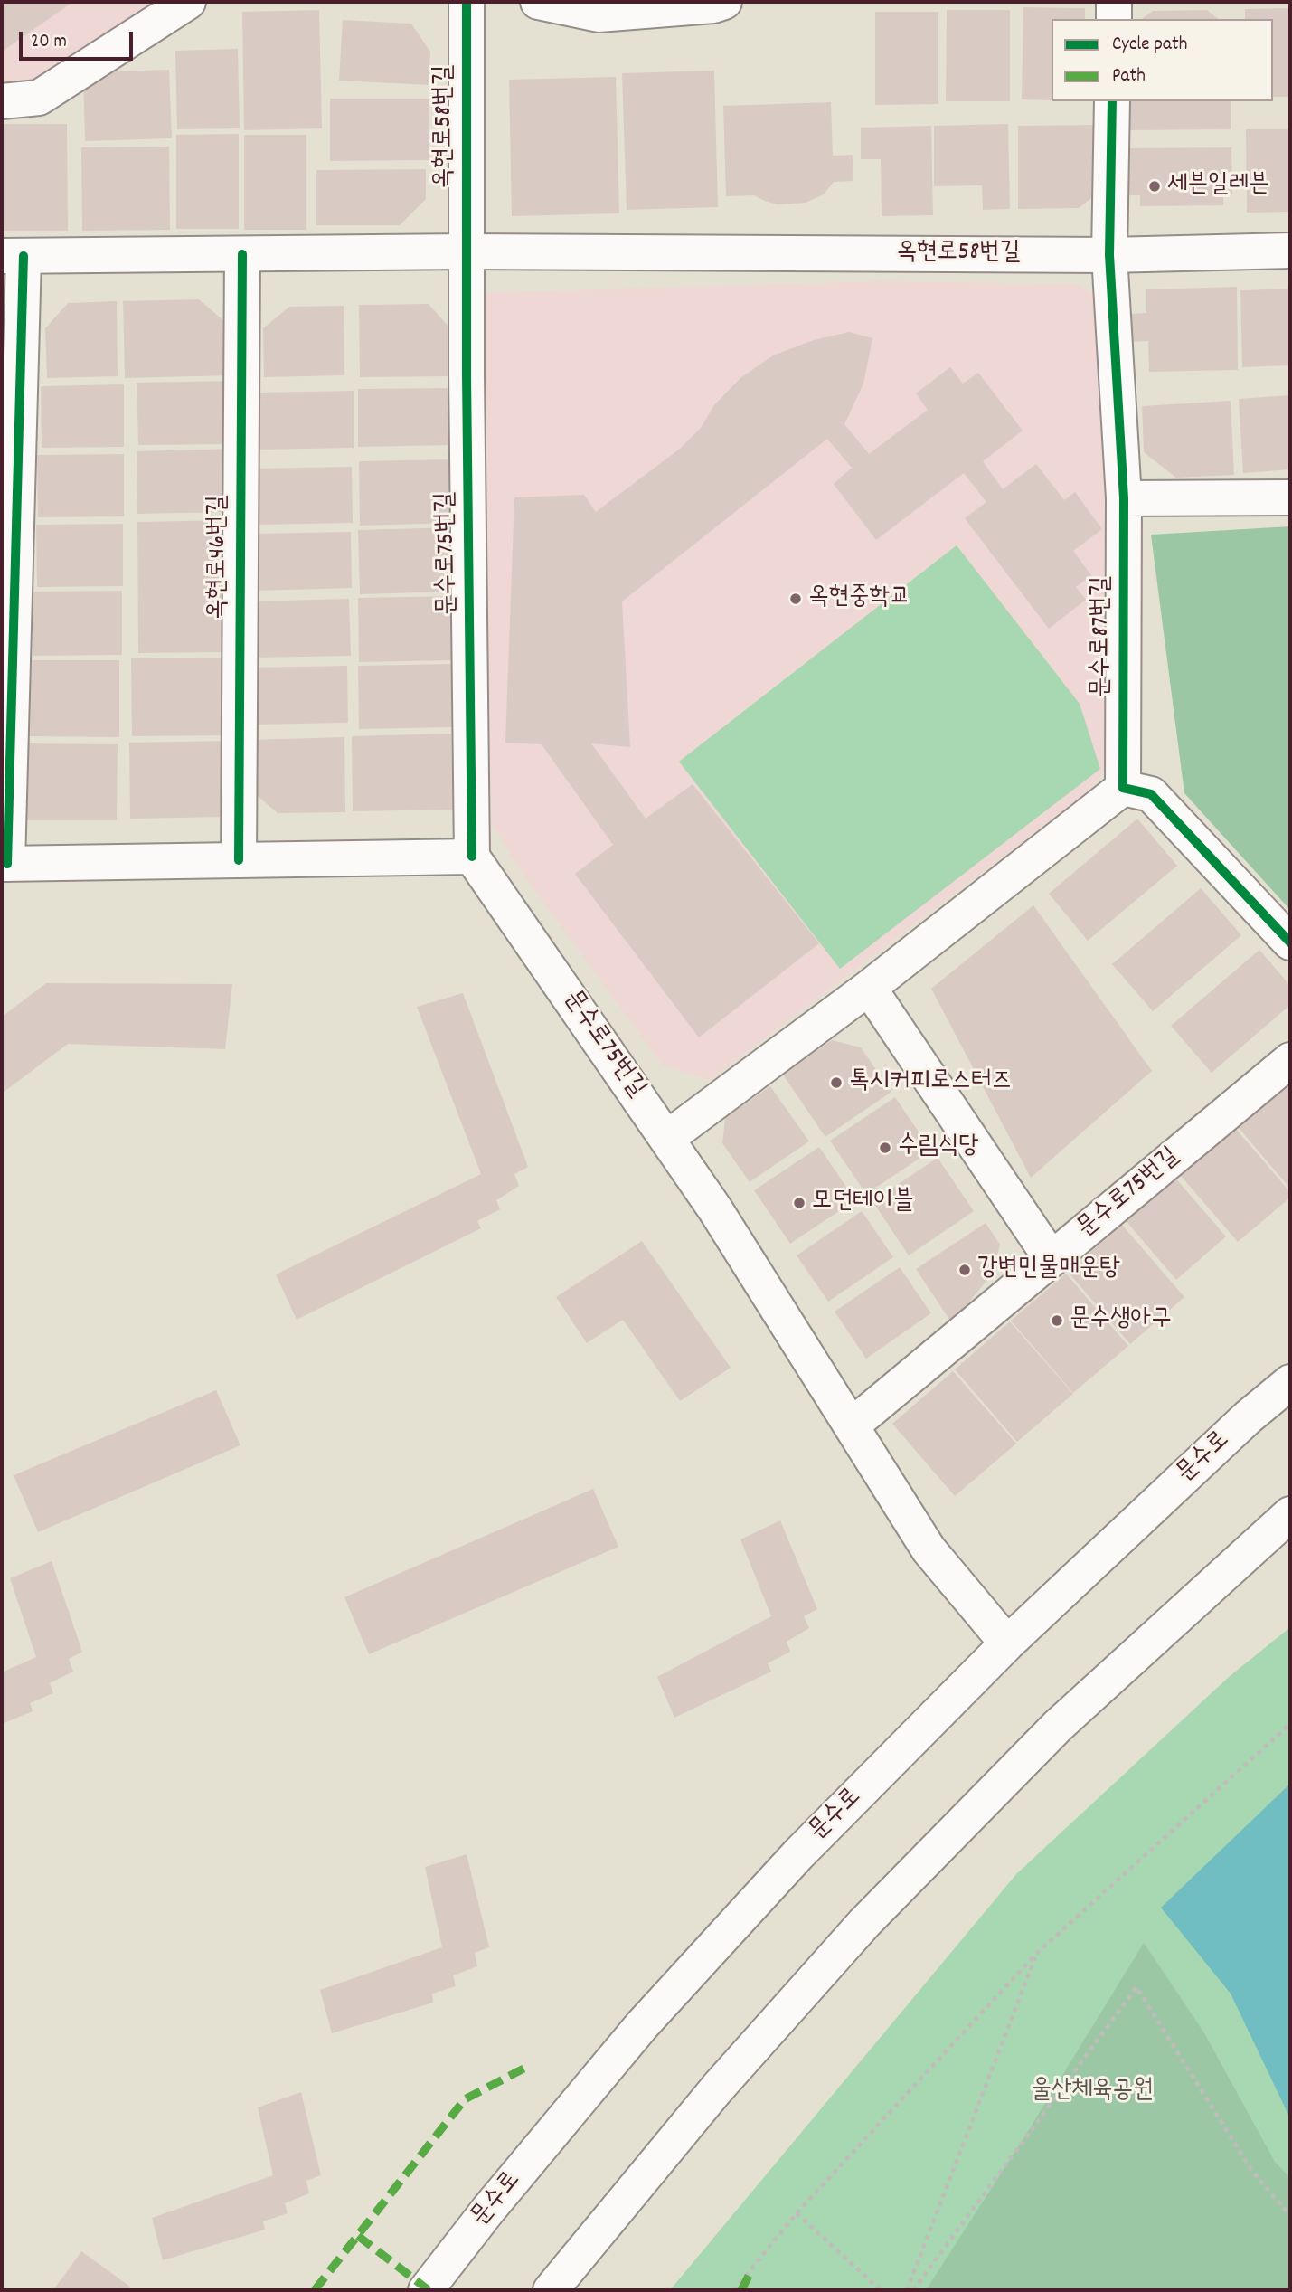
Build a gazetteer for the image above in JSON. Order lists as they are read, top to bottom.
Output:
{
  "streets": {
    "street": [
      "옥현로58번길",
      "문수로75번길",
      "옥현로46번길",
      "문수로87번길",
      "문수로"
    ]
  },
  "crossings": [
    ["옥현로58번길", "문수로75번길"],
    ["옥현로58번길", "옥현로46번길"],
    ["옥현로58번길", "문수로87번길"],
    ["문수로75번길", "문수로"]
  ],
  "parks": ["울산체육공원"],
  "places": [
    "세븐일레븐",
    "옥현중학교",
    "톡시커피로스터즈",
    "수림식당",
    "모던테이블",
    "강변민물매운탕",
    "문수생아구"
  ],
  "legend": ["Cycle path", "Path"],
  "scale_bar": "20 m"
}
